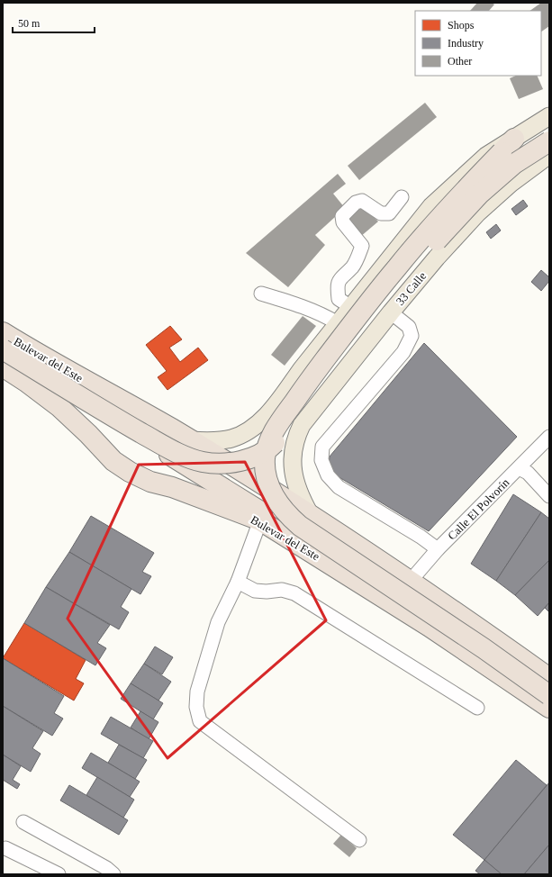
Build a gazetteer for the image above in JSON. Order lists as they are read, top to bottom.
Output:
{
  "streets": {
    "highway": ["Bulevar del Este"],
    "main road": ["33 Calle"],
    "street": ["Calle El Polvorín"]
  },
  "crossings": [
    ["33 Calle", "Bulevar del Este"],
    ["Bulevar del Este", "Calle El Polvorín"]
  ],
  "legend": ["Shops", "Industry", "Other"],
  "scale_bar": "50 m"
}
